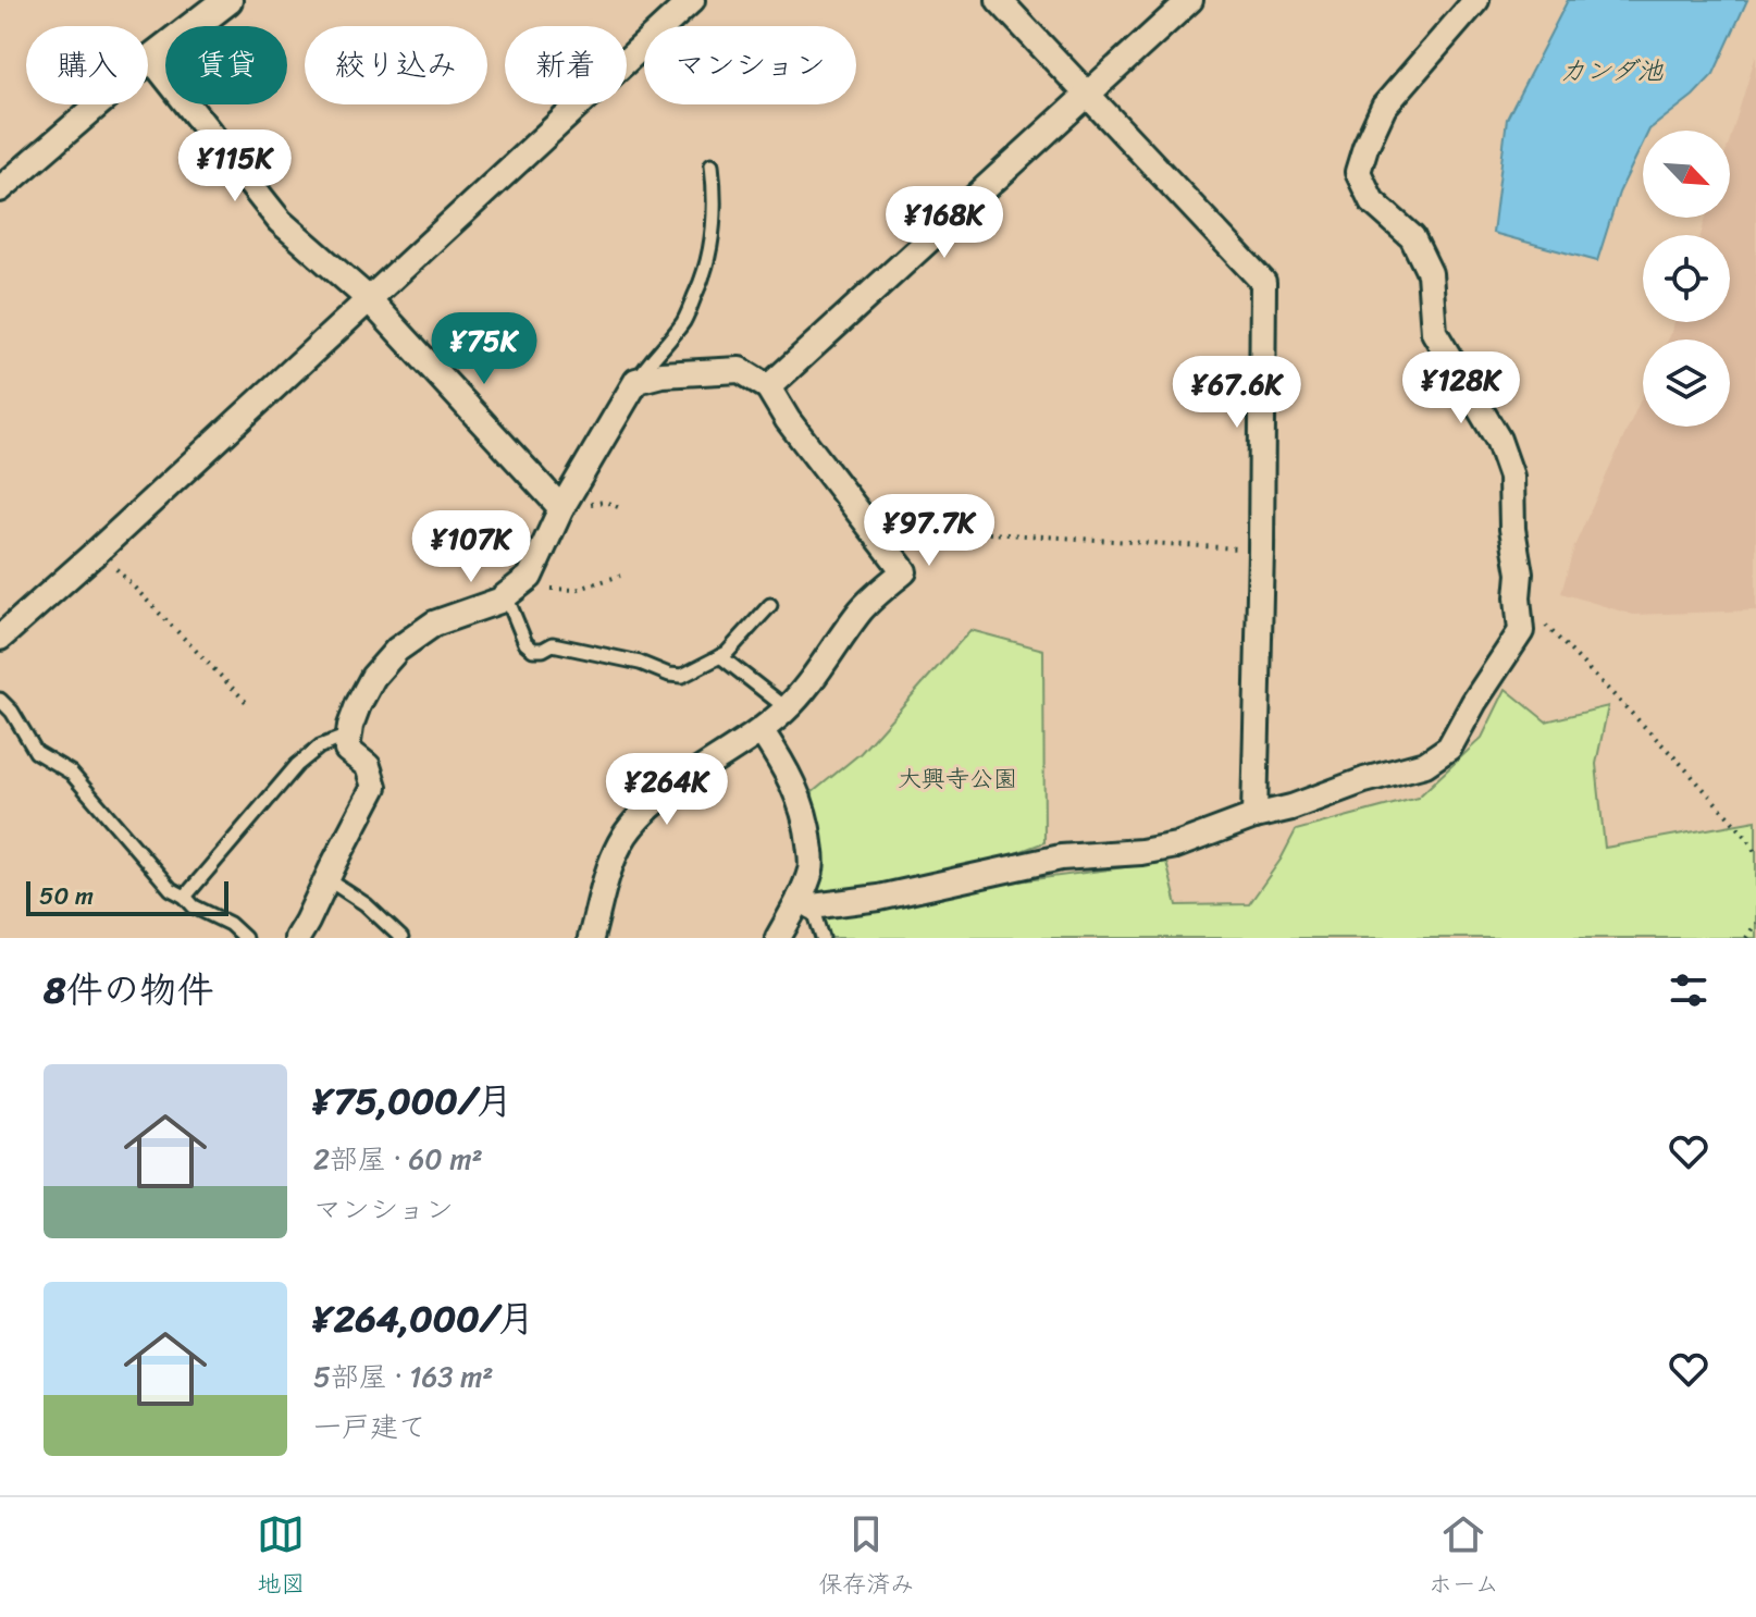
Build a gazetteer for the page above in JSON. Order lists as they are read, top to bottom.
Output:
{
  "water": ["カンダ池"],
  "parks": ["大興寺公園"],
  "scale_bar": "50 m",
  "north": "bottom right",
  "page": {
    "chip": [
      "購入",
      "賃貸",
      "絞り込み",
      "新着",
      "マンション"
    ],
    "price": [
      "¥115K",
      "¥168K",
      "¥75K",
      "¥128K",
      "¥67.6K",
      "¥97.7K",
      "¥107K",
      "¥264K"
    ],
    "scale": "50 m",
    "heading": "8件の物件",
    "list": [
      {
        "name": "¥75,000/月",
        "note": "2部屋 · 60 m² · マンション"
      },
      {
        "name": "¥264,000/月",
        "note": "5部屋 · 163 m² · 一戸建て"
      }
    ],
    "tabs": ["地図", "保存済み", "ホーム"]
  }
}
